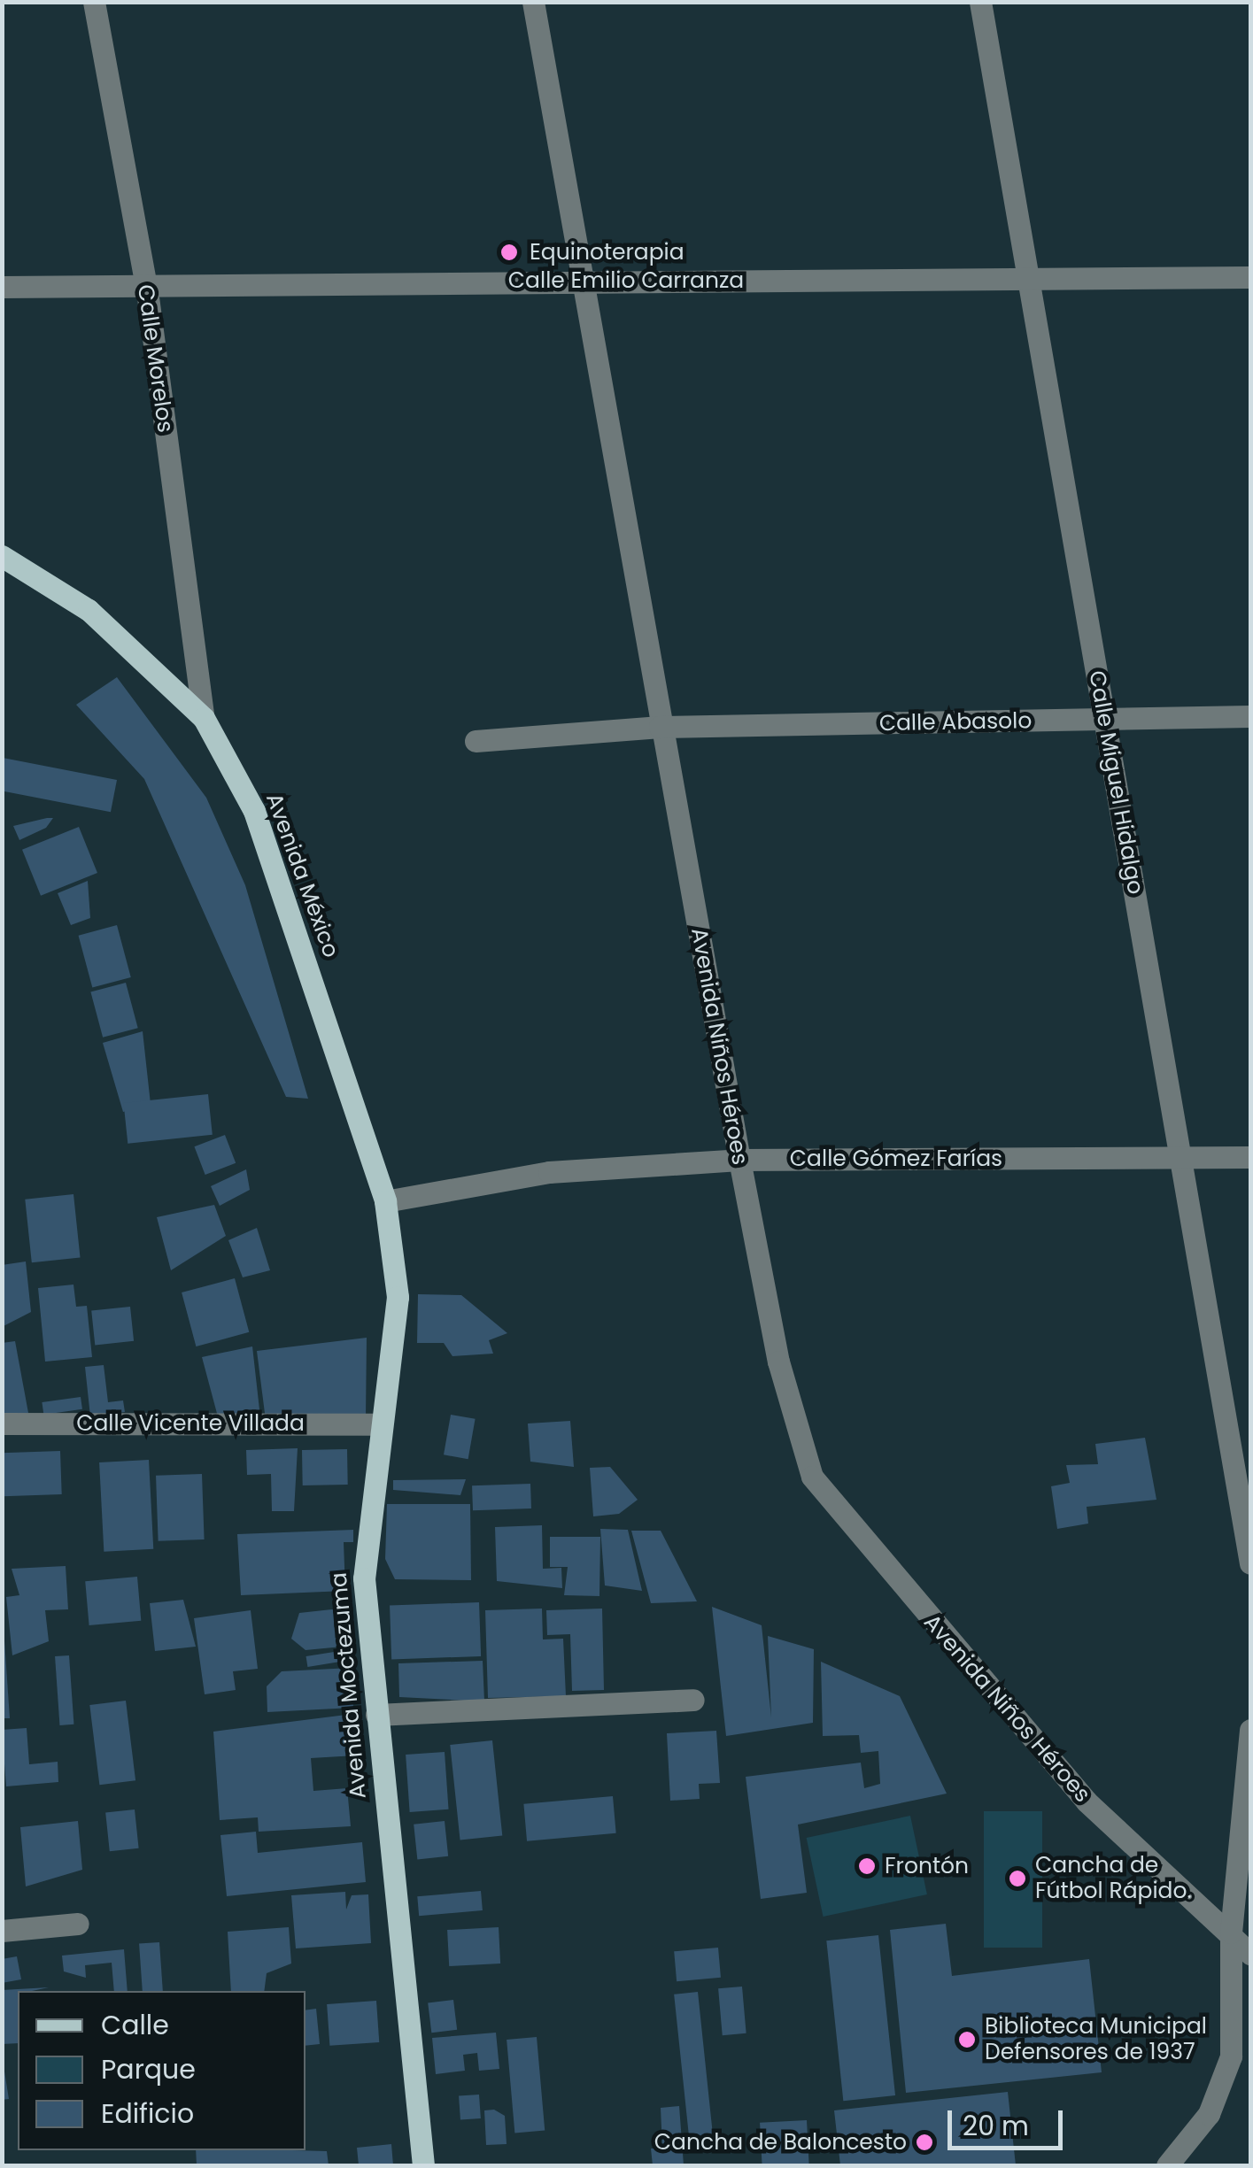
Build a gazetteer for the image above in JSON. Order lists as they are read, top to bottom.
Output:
{
  "streets": {
    "main road": ["Avenida México", "Avenida Moctezuma"],
    "street": [
      "Calle Emilio Carranza",
      "Calle Morelos",
      "Calle Abasolo",
      "Calle Miguel Hidalgo",
      "Avenida Niños Héroes",
      "Calle Gómez Farías",
      "Calle Vicente Villada"
    ]
  },
  "crossings": [
    ["Calle Emilio Carranza", "Calle Morelos"],
    ["Calle Emilio Carranza", "Calle Miguel Hidalgo"],
    ["Calle Emilio Carranza", "Avenida Niños Héroes"],
    ["Calle Morelos", "Avenida México"],
    ["Calle Abasolo", "Calle Miguel Hidalgo"],
    ["Calle Abasolo", "Avenida Niños Héroes"],
    ["Calle Miguel Hidalgo", "Calle Gómez Farías"],
    ["Avenida México", "Calle Gómez Farías"],
    ["Avenida México", "Avenida Moctezuma"],
    ["Avenida Niños Héroes", "Calle Gómez Farías"],
    ["Calle Gómez Farías", "Avenida Moctezuma"],
    ["Calle Vicente Villada", "Avenida Moctezuma"]
  ],
  "places": [
    "Equinoterapia",
    "Frontón",
    "Cancha de Fútbol Rápido.",
    "Biblioteca Municipal Defensores de 1937",
    "Cancha de Baloncesto"
  ],
  "legend": ["Calle", "Parque", "Edificio"],
  "scale_bar": "20 m"
}
